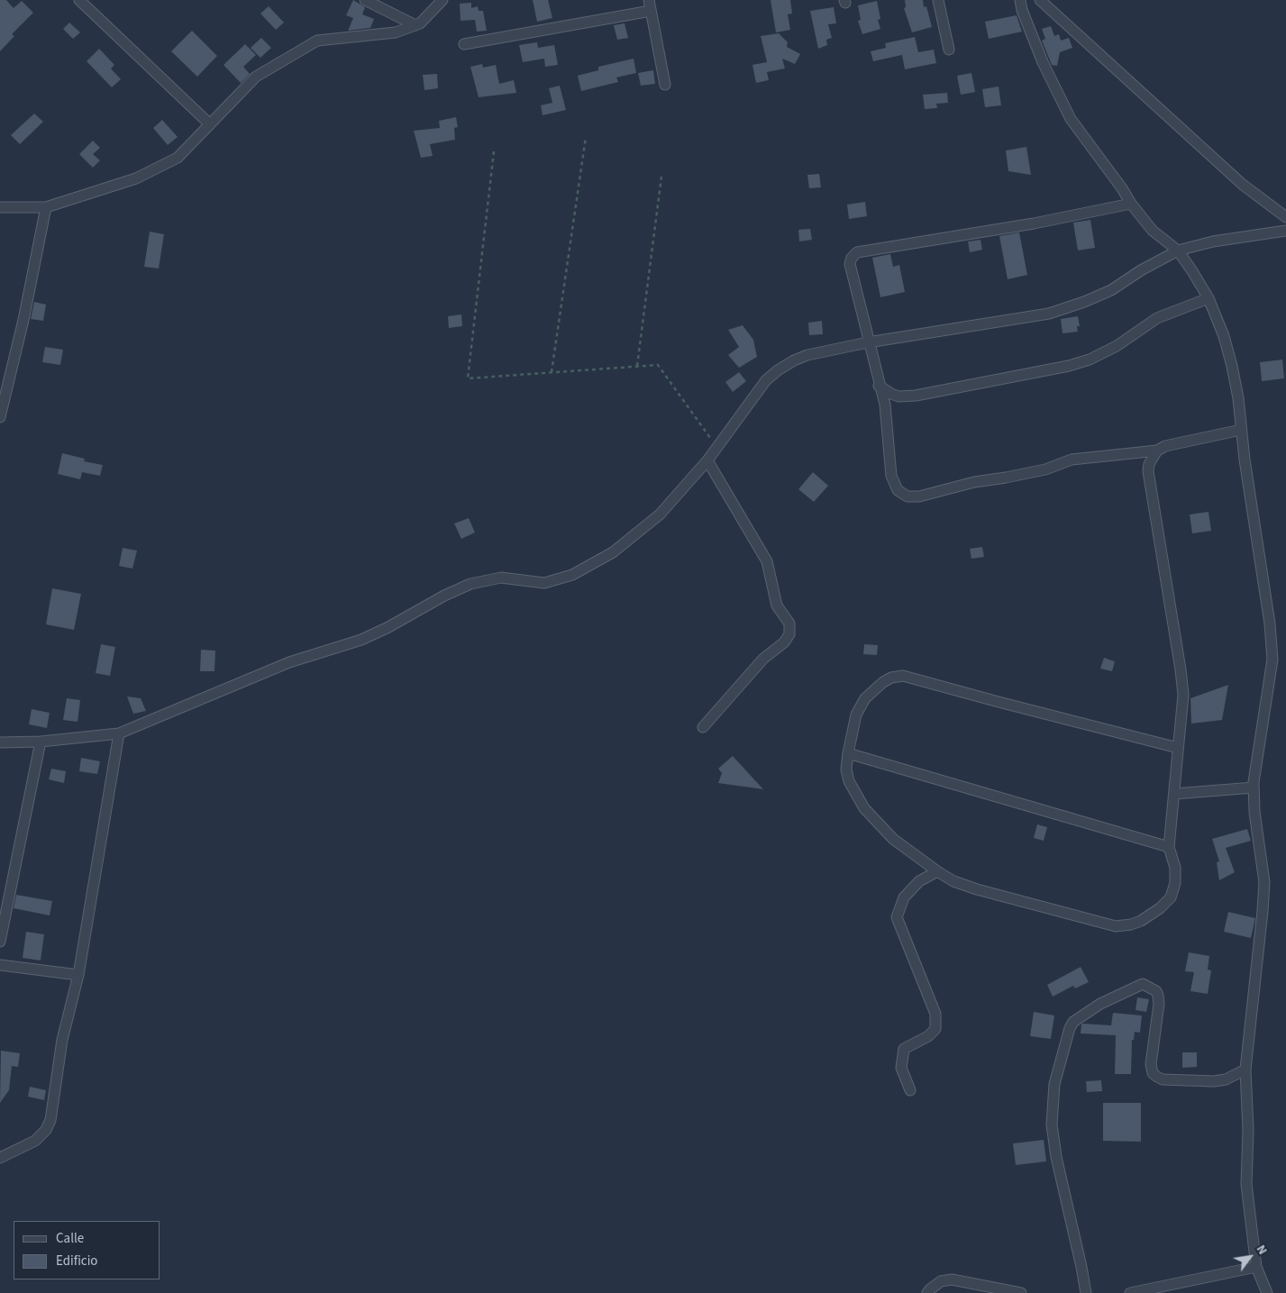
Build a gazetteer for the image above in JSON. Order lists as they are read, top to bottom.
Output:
{
  "legend": ["Calle", "Edificio"],
  "north": "top right"
}
